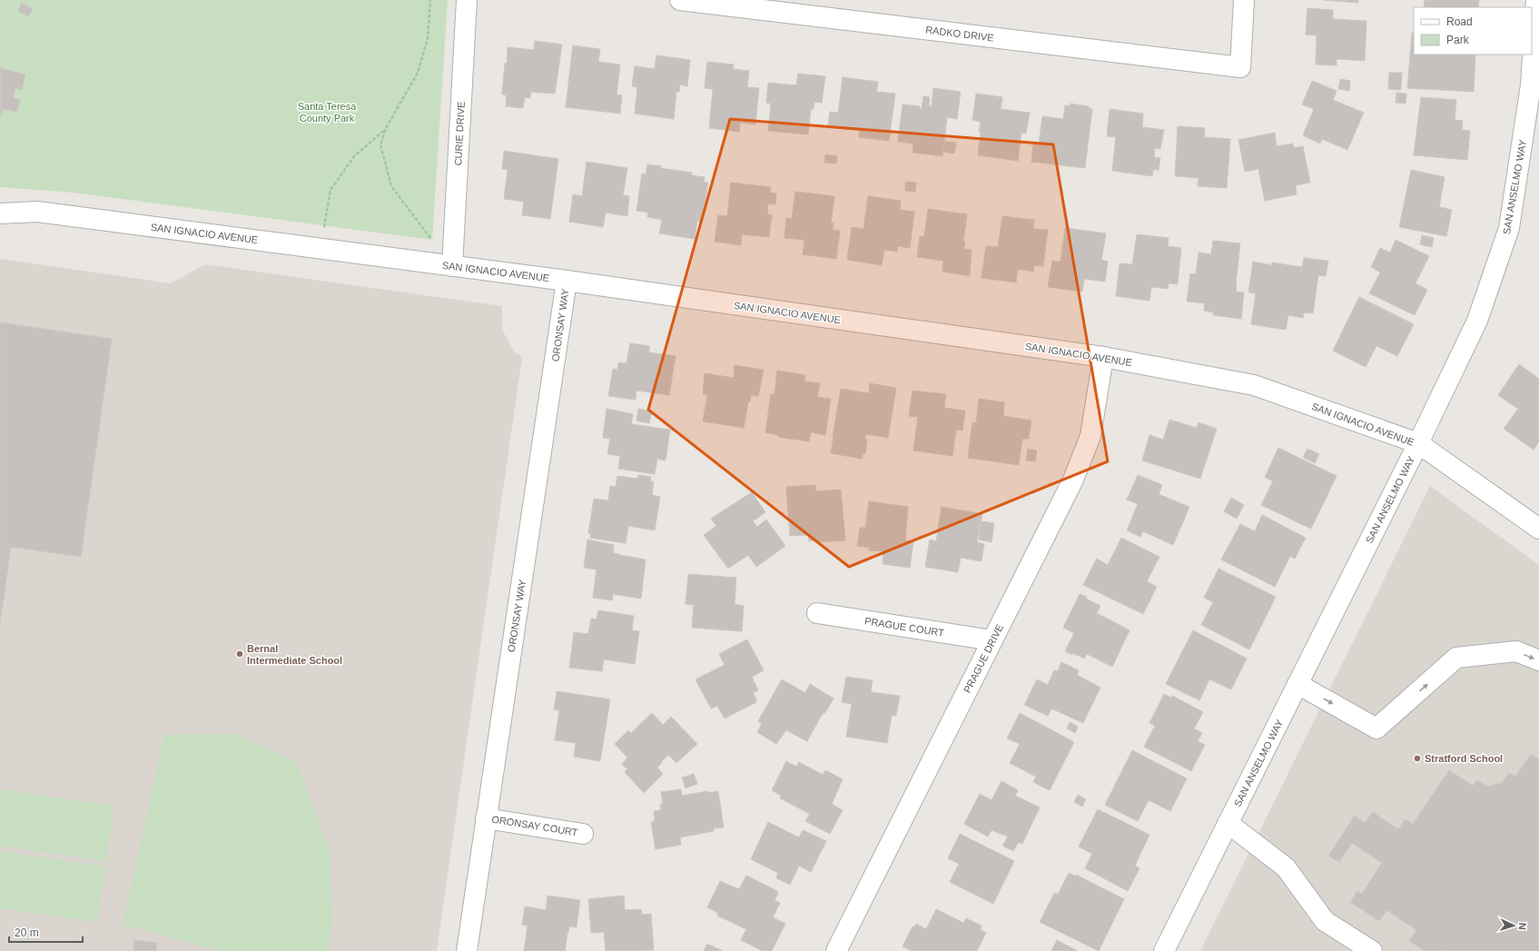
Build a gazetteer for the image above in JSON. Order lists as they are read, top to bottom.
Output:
{
  "streets": {
    "street": [
      "RADKO DRIVE",
      "CURIE DRIVE",
      "SAN ANSELMO WAY",
      "SAN IGNACIO AVENUE",
      "ORONSAY WAY",
      "PRAGUE COURT",
      "PRAGUE DRIVE",
      "ORONSAY COURT"
    ]
  },
  "crossings": [
    ["CURIE DRIVE", "SAN IGNACIO AVENUE"],
    ["SAN ANSELMO WAY", "SAN IGNACIO AVENUE"],
    ["SAN IGNACIO AVENUE", "ORONSAY WAY"],
    ["SAN IGNACIO AVENUE", "PRAGUE DRIVE"],
    ["ORONSAY WAY", "ORONSAY COURT"],
    ["PRAGUE COURT", "PRAGUE DRIVE"]
  ],
  "parks": ["Santa Teresa County Park"],
  "places": ["Bernal Intermediate School", "Stratford School"],
  "legend": ["Road", "Park"],
  "scale_bar": "20 m",
  "north": "right"
}
